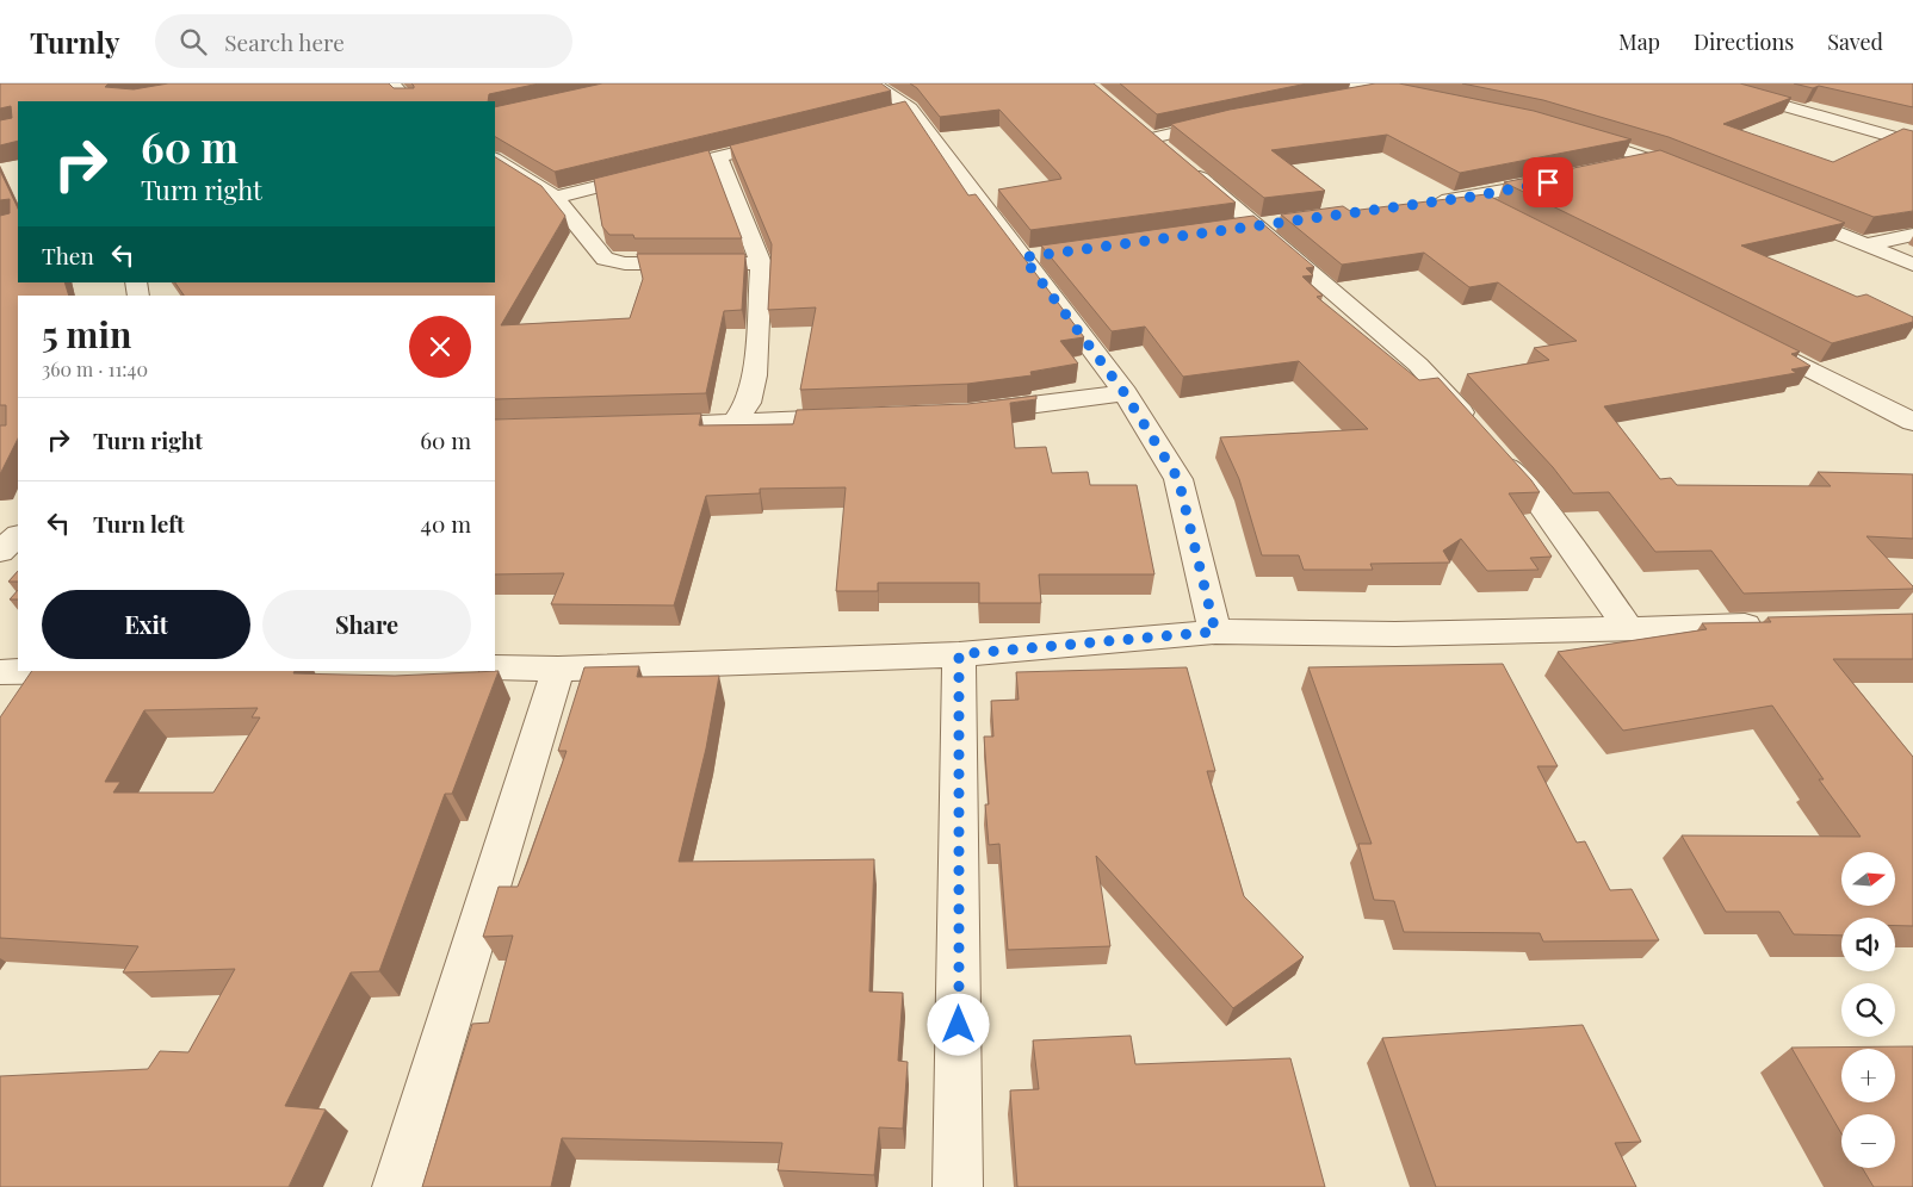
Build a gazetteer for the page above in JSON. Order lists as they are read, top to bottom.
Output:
{
  "north": "right",
  "page": {
    "header": "Turnly",
    "search": "Search here",
    "nav": ["Map", "Directions", "Saved"],
    "turn": ["60 m", "Turn right"],
    "then": "Then",
    "heading": ["5 min", "360 m · 11:40"],
    "list": [
      {
        "name": "Turn right",
        "value": "60 m"
      },
      {
        "name": "Turn left",
        "value": "40 m"
      }
    ],
    "buttons": ["Exit", "Share"],
    "map_buttons": ["+", "−"]
  }
}
